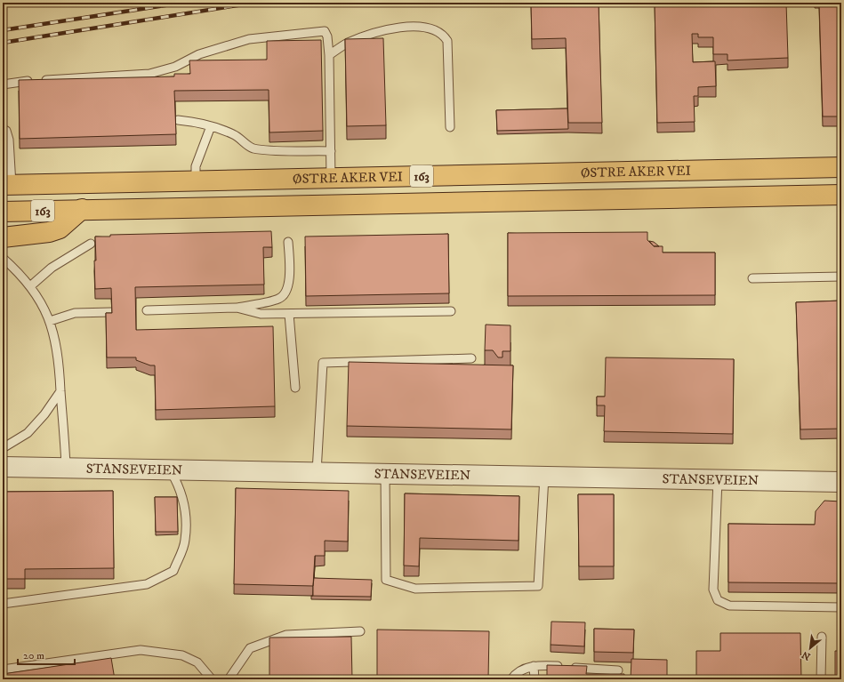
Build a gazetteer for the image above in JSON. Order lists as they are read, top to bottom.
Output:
{
  "streets": {
    "highway": ["ØSTRE AKER VEI", "163"],
    "street": ["STANSEVEIEN"]
  },
  "scale_bar": "20 m",
  "north": "bottom left"
}
